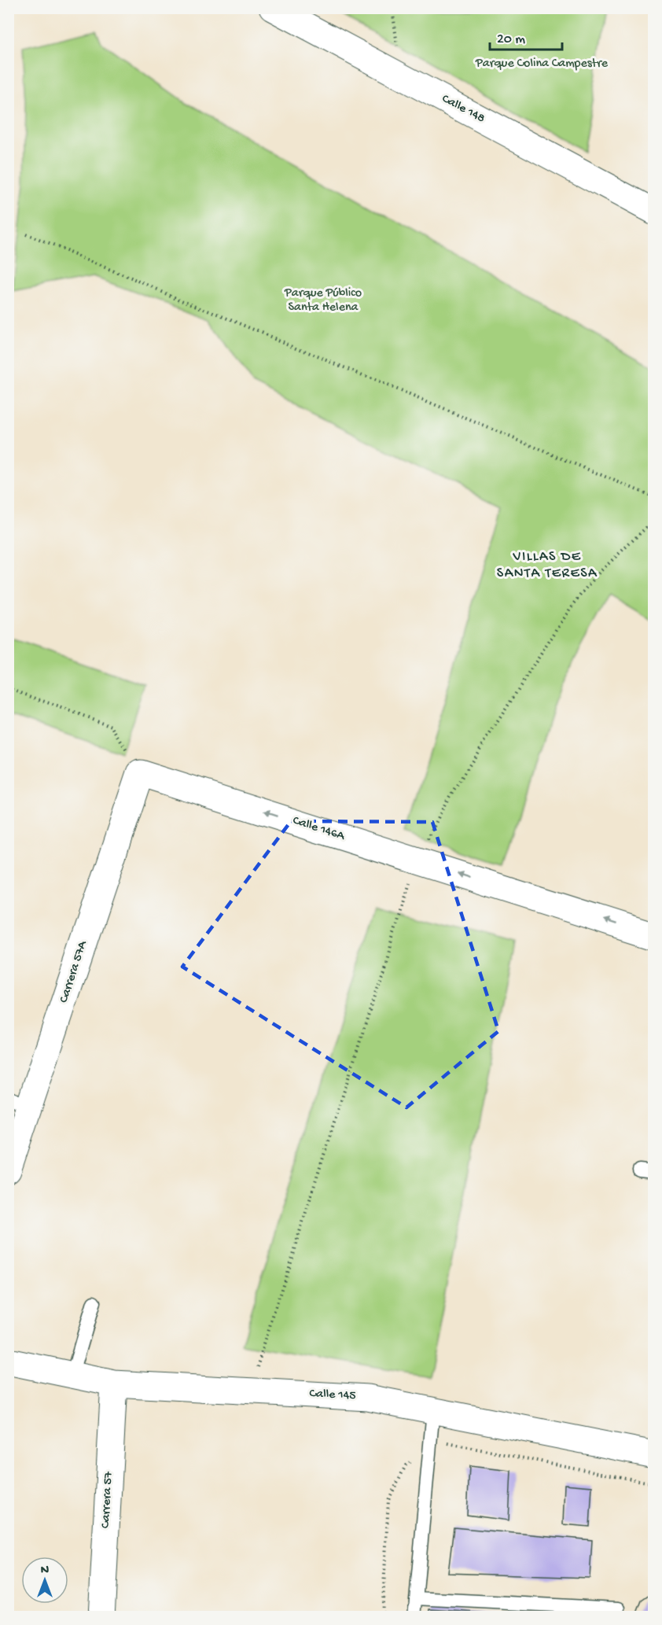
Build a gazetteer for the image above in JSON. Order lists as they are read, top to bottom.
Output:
{
  "streets": {
    "street": [
      "Calle 148",
      "Calle 146A",
      "Carrera 57A",
      "Calle 145",
      "Carrera 57"
    ]
  },
  "crossings": [
    ["Calle 146A", "Carrera 57A"],
    ["Calle 145", "Carrera 57"]
  ],
  "one_way": ["Calle 146A"],
  "districts": ["VILLAS DE SANTA TERESA"],
  "parks": ["Parque Colina Campestre", "Parque Público Santa Helena"],
  "scale_bar": "20 m",
  "north": "top"
}
